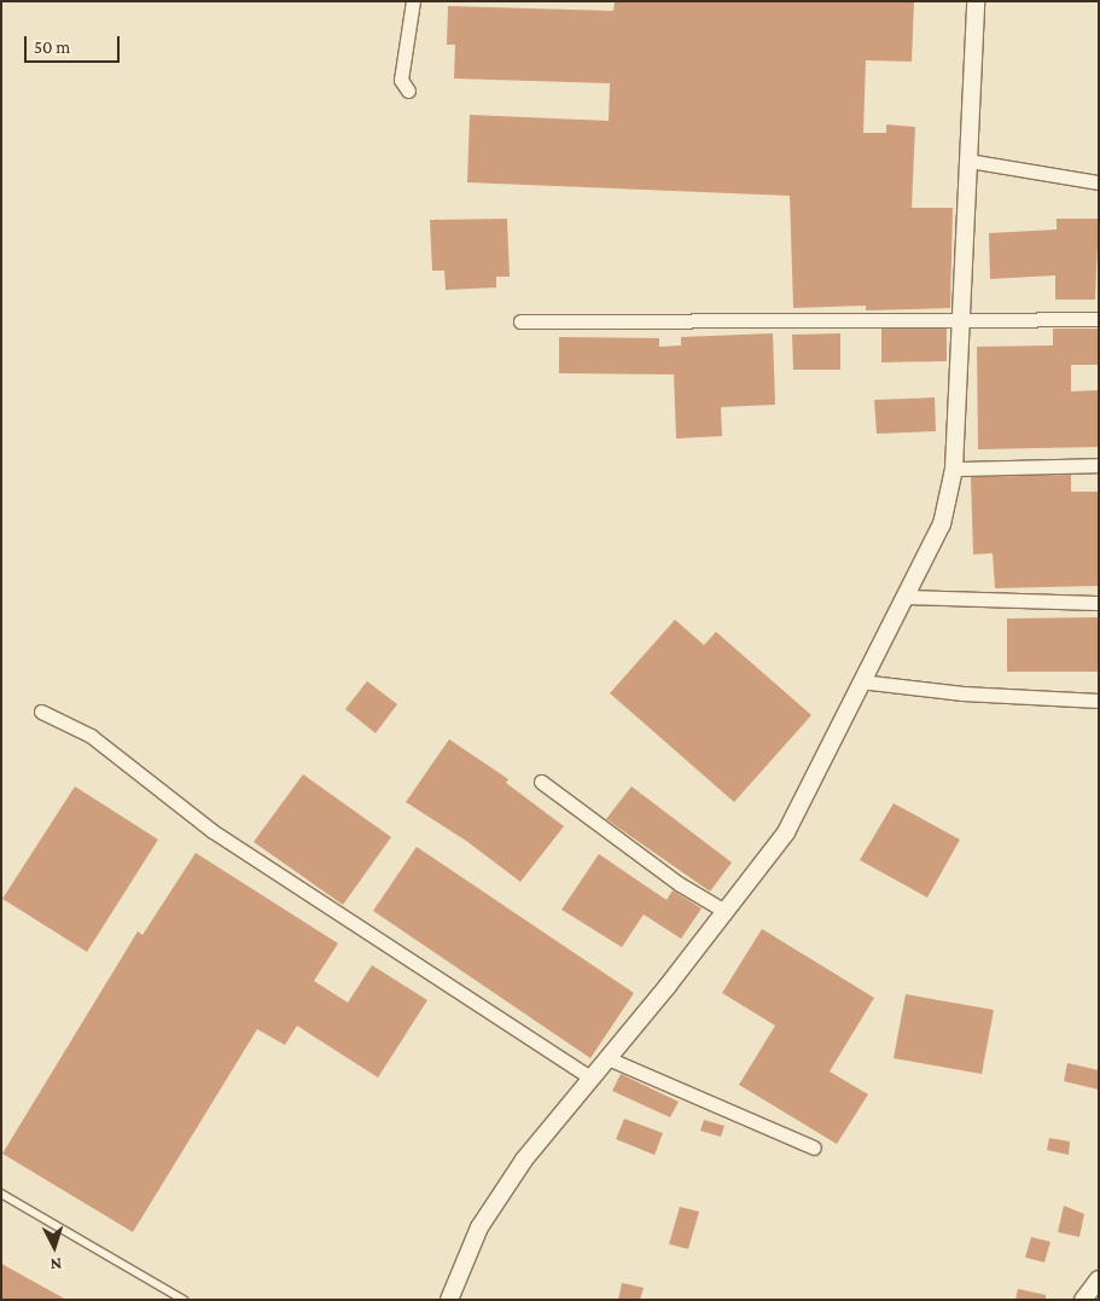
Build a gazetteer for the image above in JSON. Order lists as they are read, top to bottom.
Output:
{
  "scale_bar": "50 m",
  "north": "bottom"
}
